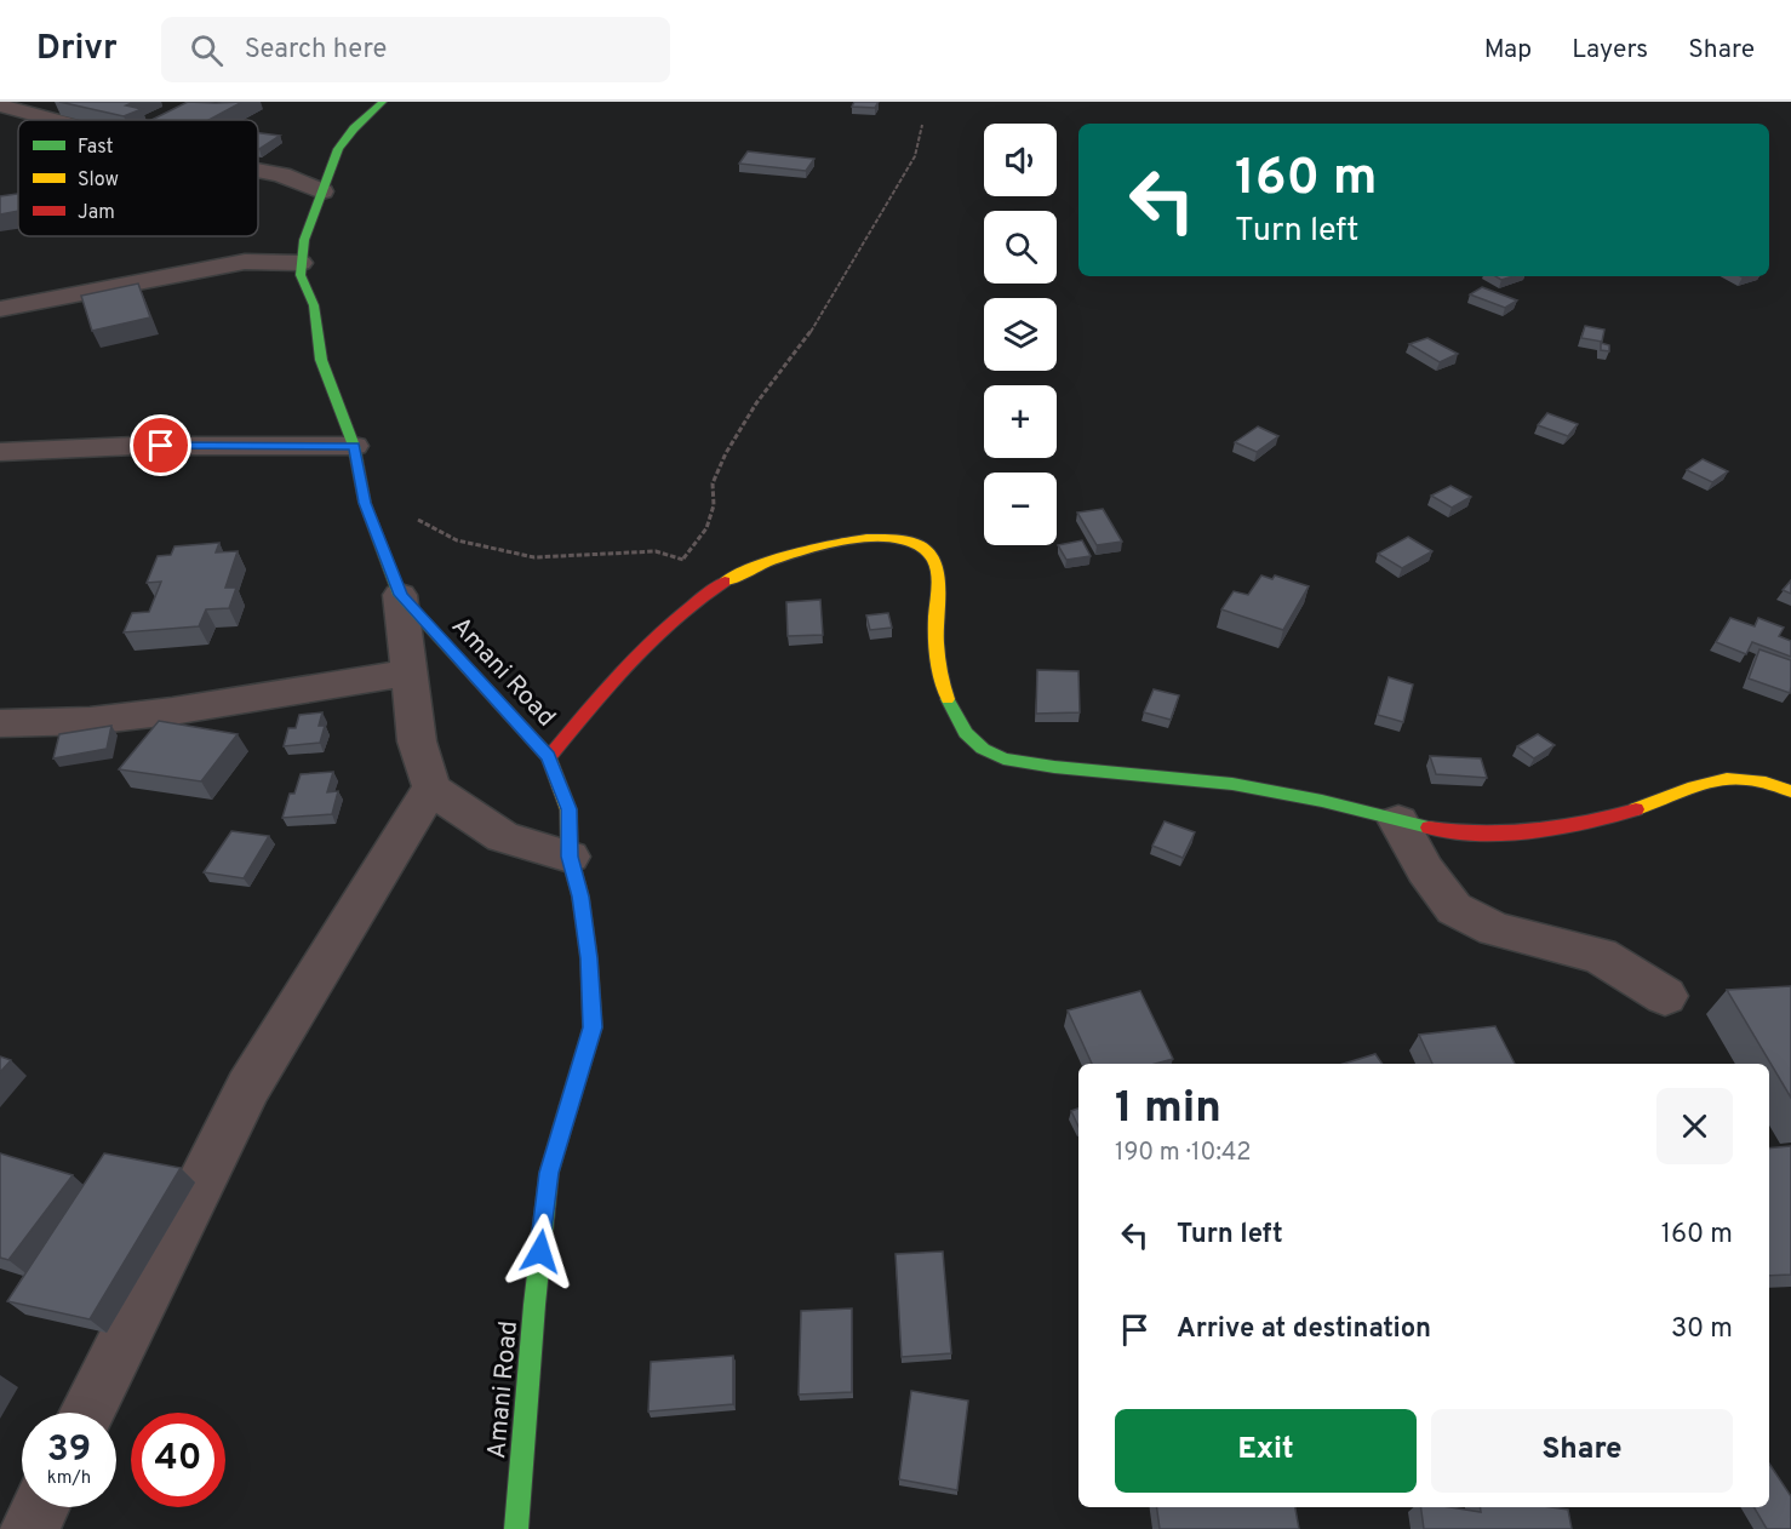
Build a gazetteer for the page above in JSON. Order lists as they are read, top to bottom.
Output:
{
  "streets": {
    "street": ["Amani Road"]
  },
  "legend": ["Fast", "Slow", "Jam"],
  "page": {
    "header": "Drivr",
    "search": "Search here",
    "nav": ["Map", "Layers", "Share"],
    "map_buttons": ["+", "−"],
    "turn": ["160 m", "Turn left"],
    "heading": ["1 min", "190 m · 10:42"],
    "list": [
      {
        "name": "Turn left",
        "value": "160 m"
      },
      {
        "name": "Arrive at destination",
        "value": "30 m"
      }
    ],
    "buttons": ["Exit", "Share"],
    "speed": "39 km/h",
    "limit": "40"
  }
}
